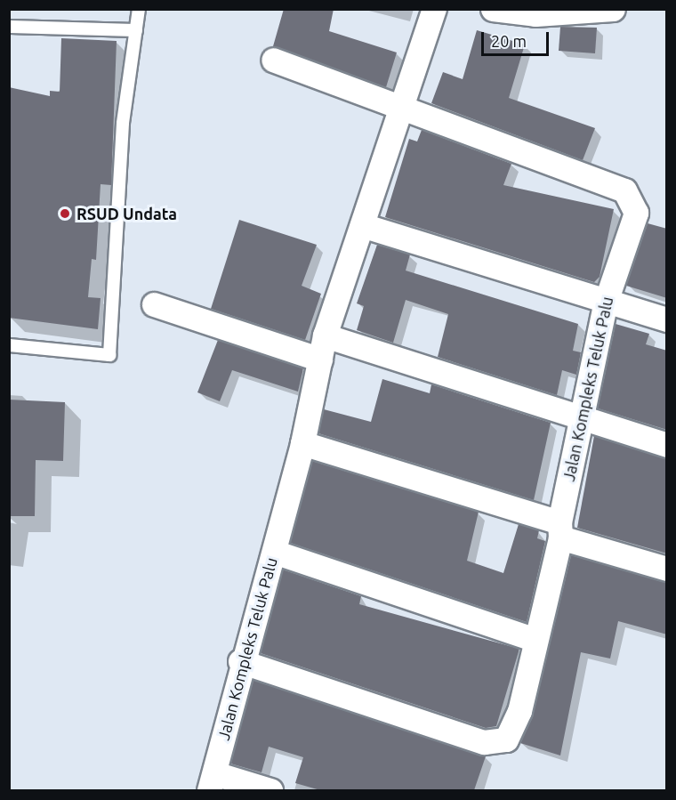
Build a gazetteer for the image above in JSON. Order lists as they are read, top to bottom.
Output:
{
  "streets": {
    "street": ["Jalan Kompleks Teluk Palu"]
  },
  "places": ["RSUD Undata"],
  "scale_bar": "20 m"
}
